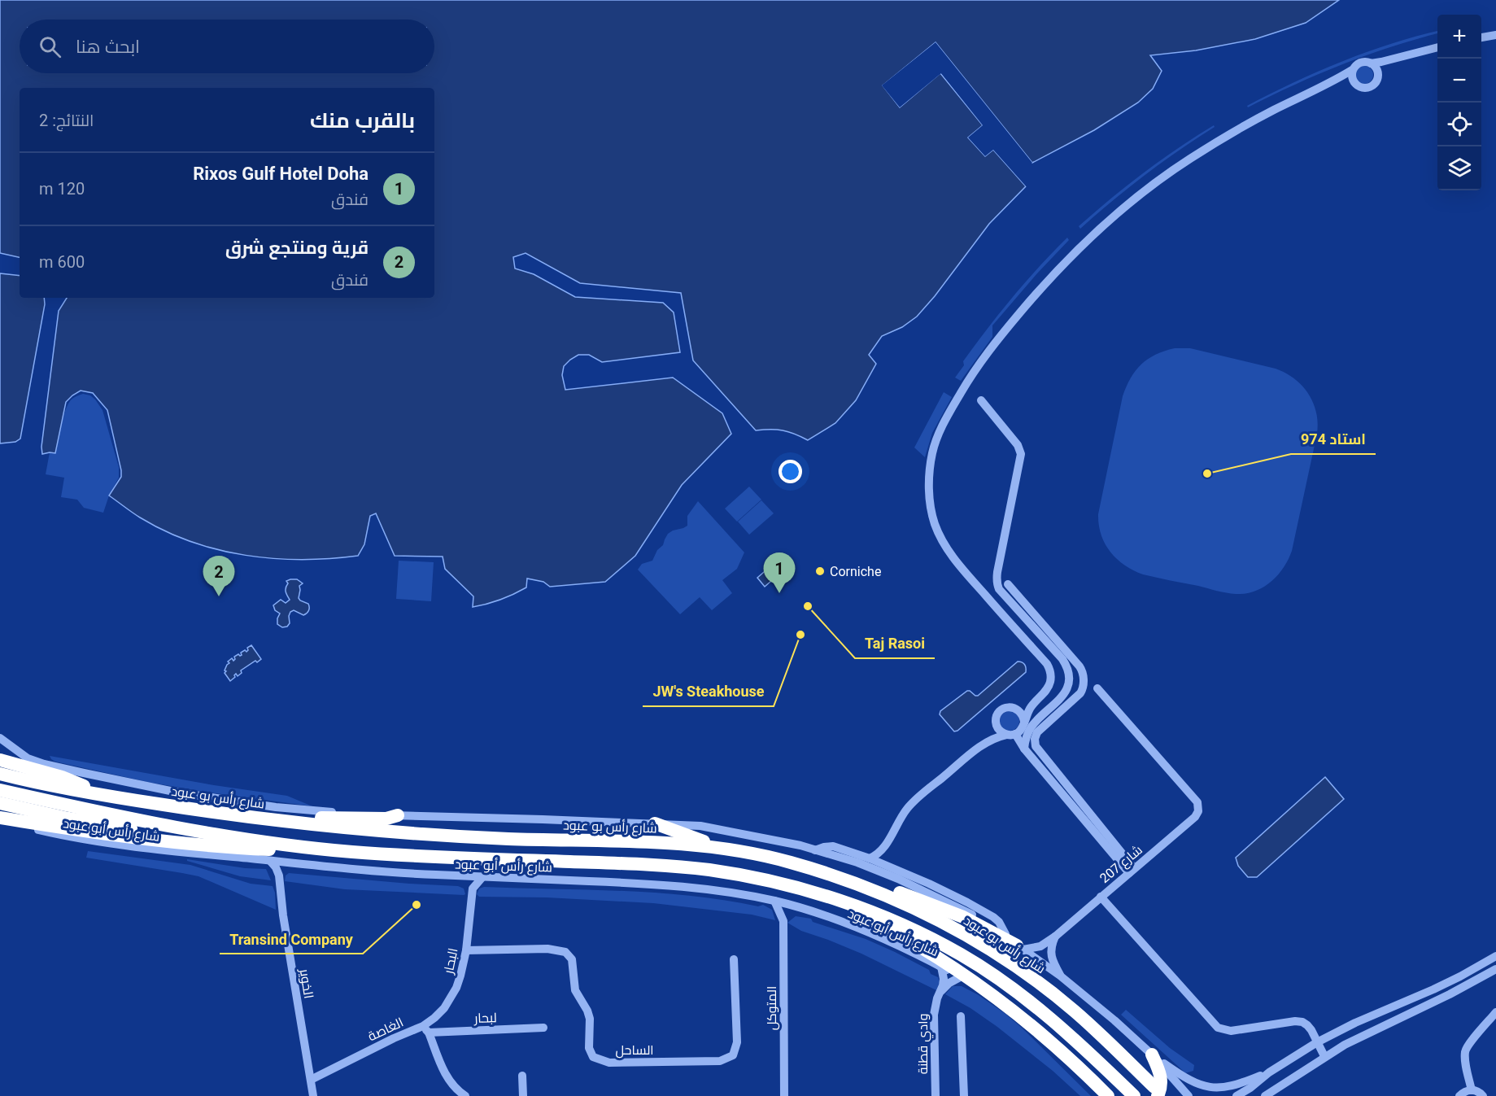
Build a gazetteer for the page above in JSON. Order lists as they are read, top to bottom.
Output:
{
  "streets": {
    "highway": ["شارع رأس بو عبود"],
    "street": [
      "شارع رأس أبو عبود",
      "شارع 207",
      "البحار",
      "الخوير",
      "المتوكل",
      "لبحار",
      "الغاصة",
      "وادي قطنة",
      "الساحل"
    ]
  },
  "crossings": [
    ["شارع رأس أبو عبود", "الخوير"],
    ["شارع رأس أبو عبود", "المتوكل"],
    ["شارع رأس أبو عبود", "وادي قطنة"],
    ["البحار", "لبحار"],
    ["البحار", "الغاصة"],
    ["البحار", "الساحل"],
    ["الخوير", "الغاصة"],
    ["لبحار", "الغاصة"]
  ],
  "places": [
    "استاد 974",
    "Corniche",
    "Taj Rasoi",
    "JW's Steakhouse",
    "Transind Company"
  ],
  "page": {
    "map_buttons": ["+", "−"],
    "search": "ابحث هنا",
    "heading": ["بالقرب منك", "النتائج: 2"],
    "list": [
      {
        "mark": "1",
        "name": "Rixos Gulf Hotel Doha",
        "note": "فندق",
        "value": "120 m"
      },
      {
        "mark": "2",
        "name": "قرية ومنتجع شرق",
        "note": "فندق",
        "value": "600 m"
      }
    ],
    "pins": ["1", "2"]
  }
}
